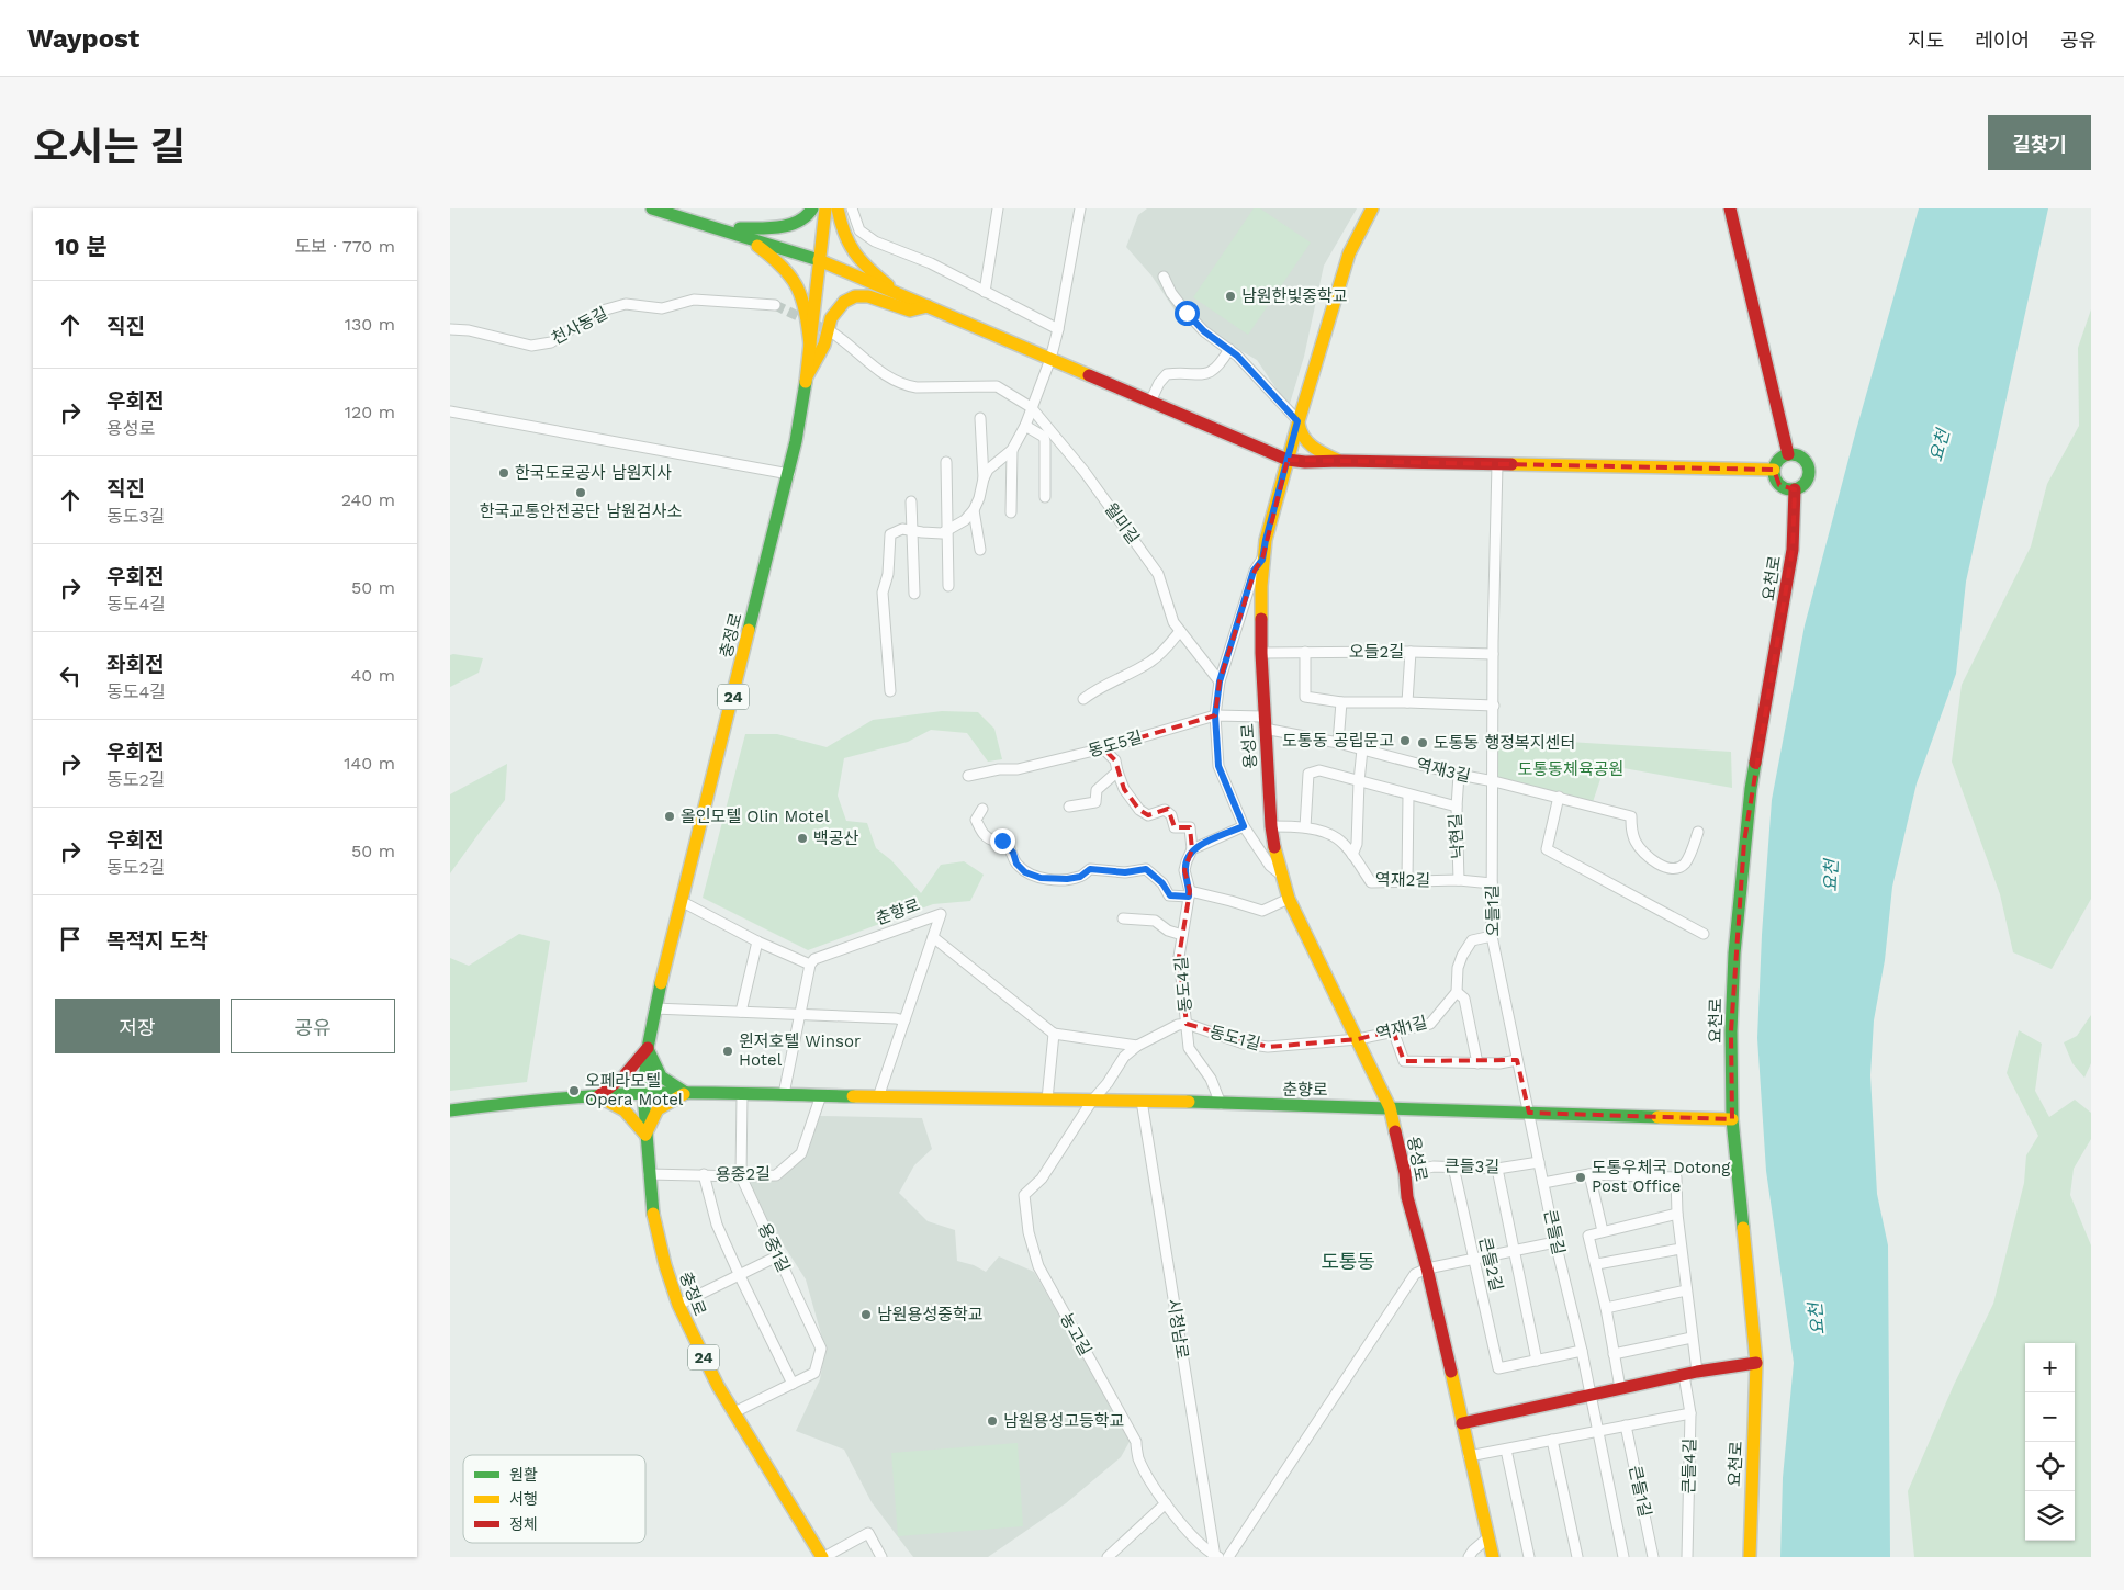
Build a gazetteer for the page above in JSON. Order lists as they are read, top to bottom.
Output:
{
  "streets": {
    "main road": [
      "요천로",
      "충정로",
      "24",
      "용성로",
      "춘향로"
    ],
    "street": [
      "천사동길",
      "월미길",
      "오들2길",
      "동도5길",
      "역재3길",
      "낙현길",
      "역재2길",
      "오들1길",
      "동도4길",
      "역재1길",
      "동도1길",
      "큰들3길",
      "용중2길",
      "큰들길",
      "용중1길",
      "큰들2길",
      "시청남로",
      "농고길",
      "큰들4길",
      "큰들1길"
    ]
  },
  "crossings": [
    ["요천로", "춘향로"],
    ["충정로", "춘향로"],
    ["충정로", "용중2길"],
    ["충정로", "용중1길"],
    ["오들2길", "용성로"],
    ["오들2길", "오들1길"],
    ["동도5길", "용성로"],
    ["동도5길", "역재3길"],
    ["용성로", "역재3길"],
    ["용성로", "역재2길"],
    ["용성로", "춘향로"],
    ["용성로", "역재1길"],
    ["용성로", "동도1길"],
    ["용성로", "큰들3길"],
    ["역재3길", "오들1길"],
    ["낙현길", "역재2길"],
    ["역재2길", "오들1길"],
    ["오들1길", "춘향로"],
    ["오들1길", "큰들길"],
    ["춘향로", "동도4길"],
    ["춘향로", "동도1길"],
    ["춘향로", "용중2길"],
    ["춘향로", "큰들길"],
    ["춘향로", "용중1길"],
    ["춘향로", "시청남로"],
    ["춘향로", "농고길"],
    ["동도4길", "동도1길"],
    ["역재1길", "동도1길"],
    ["동도1길", "농고길"],
    ["큰들3길", "큰들길"],
    ["큰들3길", "큰들2길"],
    ["용중2길", "용중1길"],
    ["시청남로", "농고길"]
  ],
  "districts": ["도통동"],
  "water": ["요천"],
  "parks": ["도통동체육공원"],
  "places": [
    "남원한빛중학교",
    "한국도로공사 남원지사",
    "한국교통안전공단 남원검사소",
    "도통동 공립문고",
    "도통동 행정복지센터",
    "올인모텔 Olin Motel",
    "백공산",
    "윈저호텔 Winsor Hotel",
    "오페라모텔 Opera Motel",
    "도통우체국 Dotong Post Office",
    "남원용성중학교",
    "남원용성고등학교"
  ],
  "legend": ["원활", "서행", "정체"],
  "page": {
    "header": "Waypost",
    "nav": ["지도", "레이어", "공유"],
    "title": "오시는 길",
    "buttons": [
      "길찾기",
      ["저장", "공유"]
    ],
    "heading": ["10 분", "도보 · 770 m"],
    "list": [
      ["직진", "130 m"],
      ["우회전", "용성로", "120 m"],
      ["직진", "동도3길", "240 m"],
      ["우회전", "동도4길", "50 m"],
      ["좌회전", "동도4길", "40 m"],
      ["우회전", "동도2길", "140 m"],
      ["우회전", "동도2길", "50 m"],
      "목적지 도착"
    ],
    "map_buttons": ["+", "−"]
  }
}
